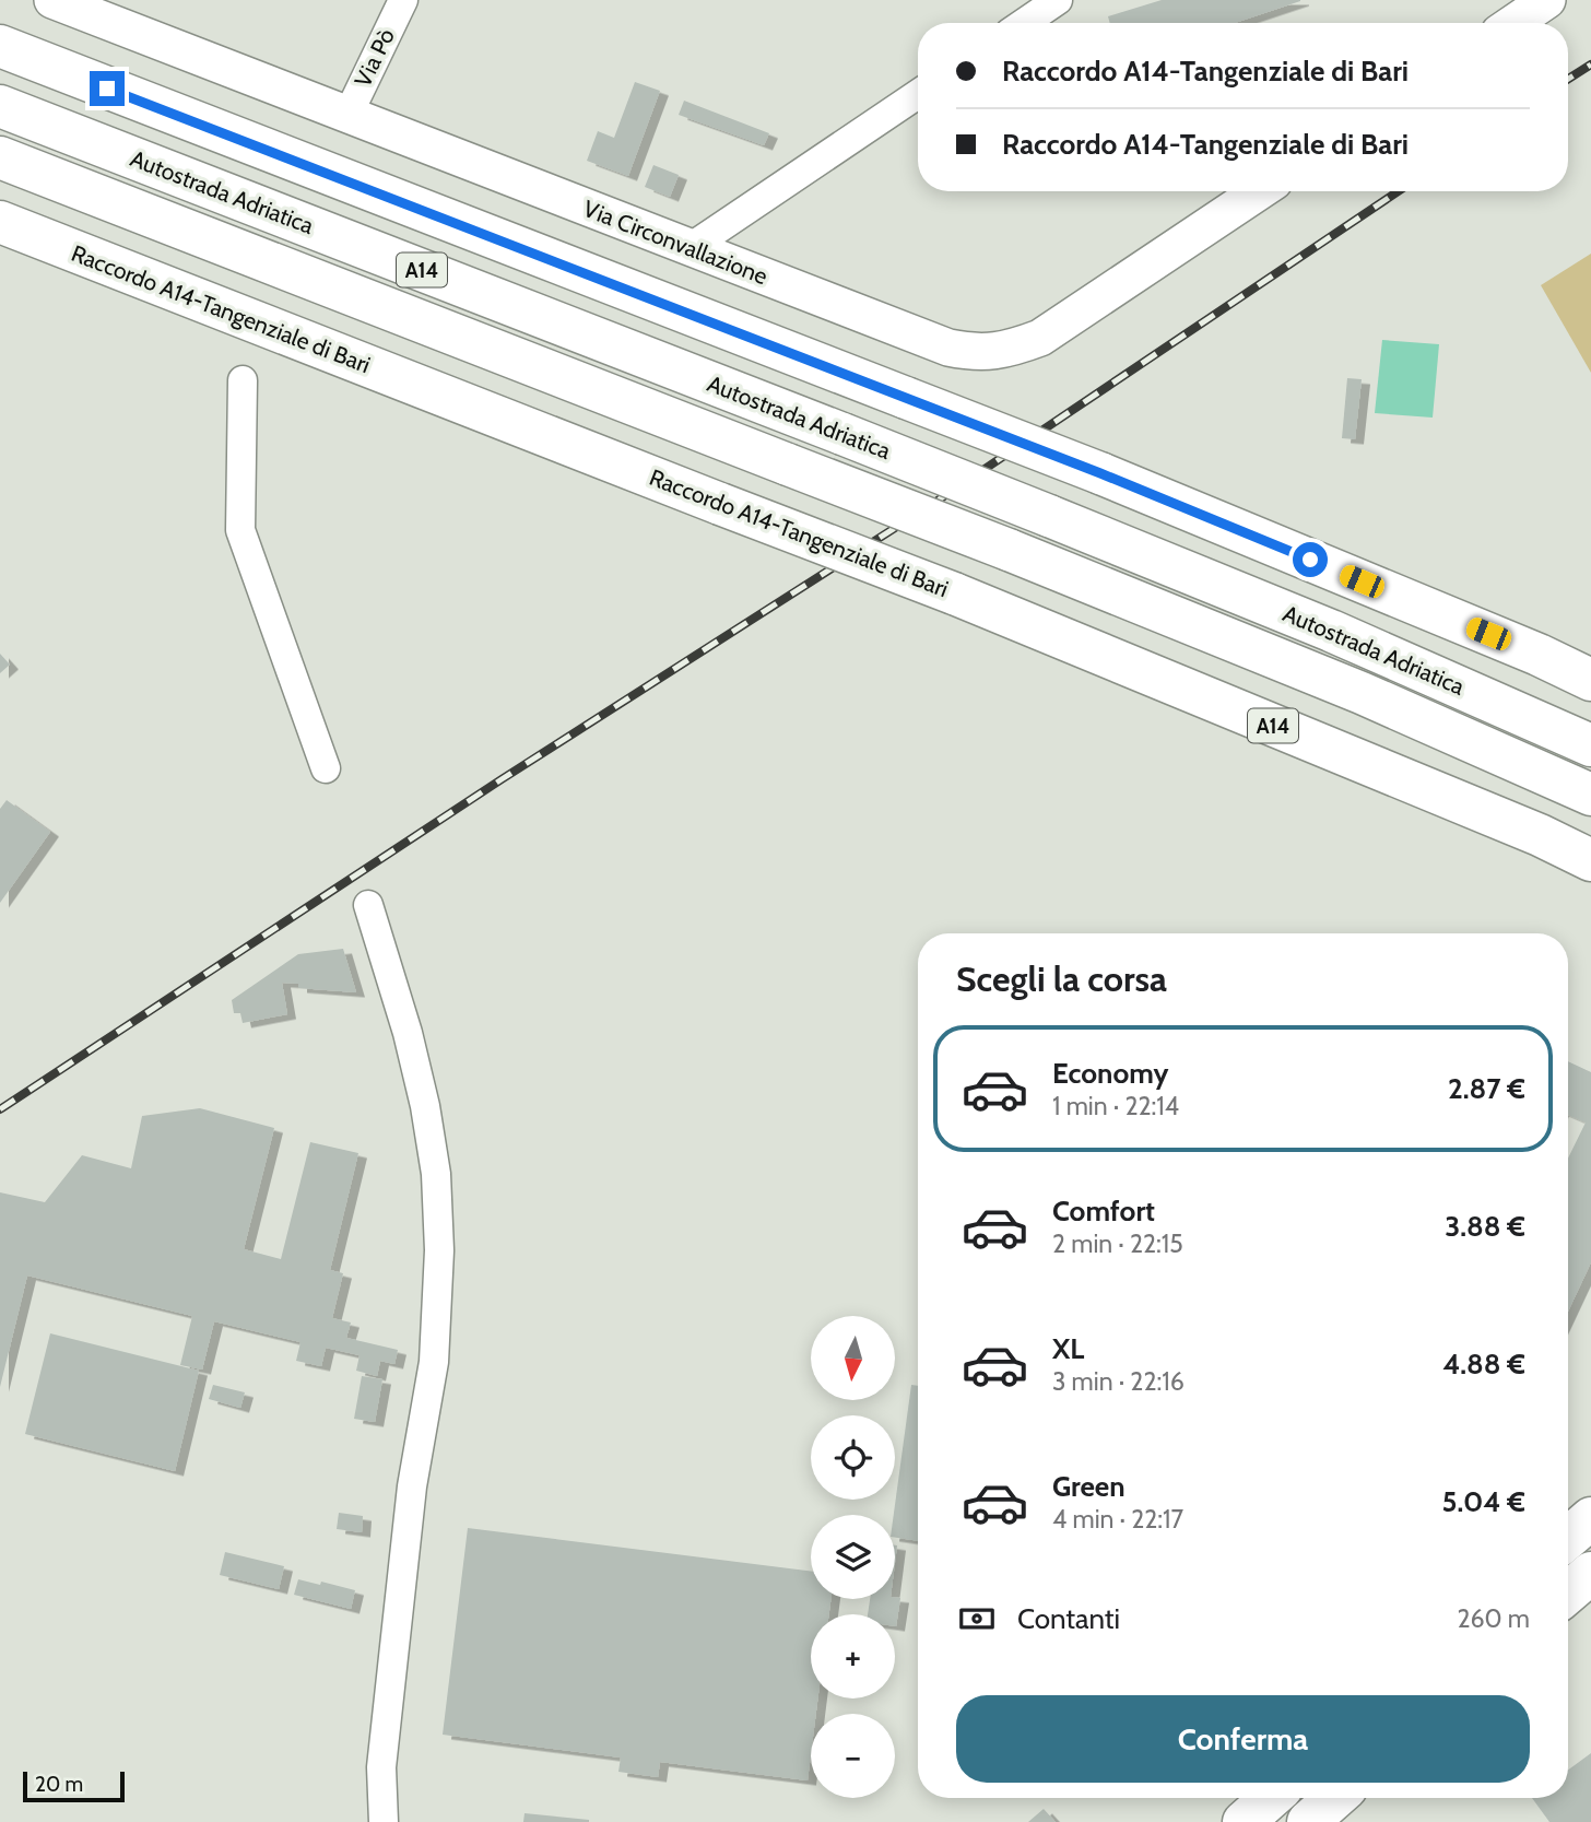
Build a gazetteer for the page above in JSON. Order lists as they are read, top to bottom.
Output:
{
  "streets": {
    "main road": ["Autostrada Adriatica", "A14", "Raccordo A14-Tangenziale di Bari"],
    "street": ["Via Pò", "Via Circonvallazione"]
  },
  "crossings": [
    ["Via Pò", "Via Circonvallazione"]
  ],
  "scale_bar": "20 m",
  "north": "bottom",
  "page": {
    "banner": ["Raccordo A14-Tangenziale di Bari", "Raccordo A14-Tangenziale di Bari"],
    "heading": "Scegli la corsa",
    "list": [
      {
        "name": "Economy",
        "note": "1 min · 22:14",
        "value": "2.87 €"
      },
      {
        "name": "Comfort",
        "note": "2 min · 22:15",
        "value": "3.88 €"
      },
      {
        "name": "XL",
        "note": "3 min · 22:16",
        "value": "4.88 €"
      },
      {
        "name": "Green",
        "note": "4 min · 22:17",
        "value": "5.04 €"
      }
    ],
    "map_buttons": ["+", "−"],
    "pay": ["Contanti", "260 m"],
    "buttons": "Conferma",
    "scale": "20 m"
  }
}
